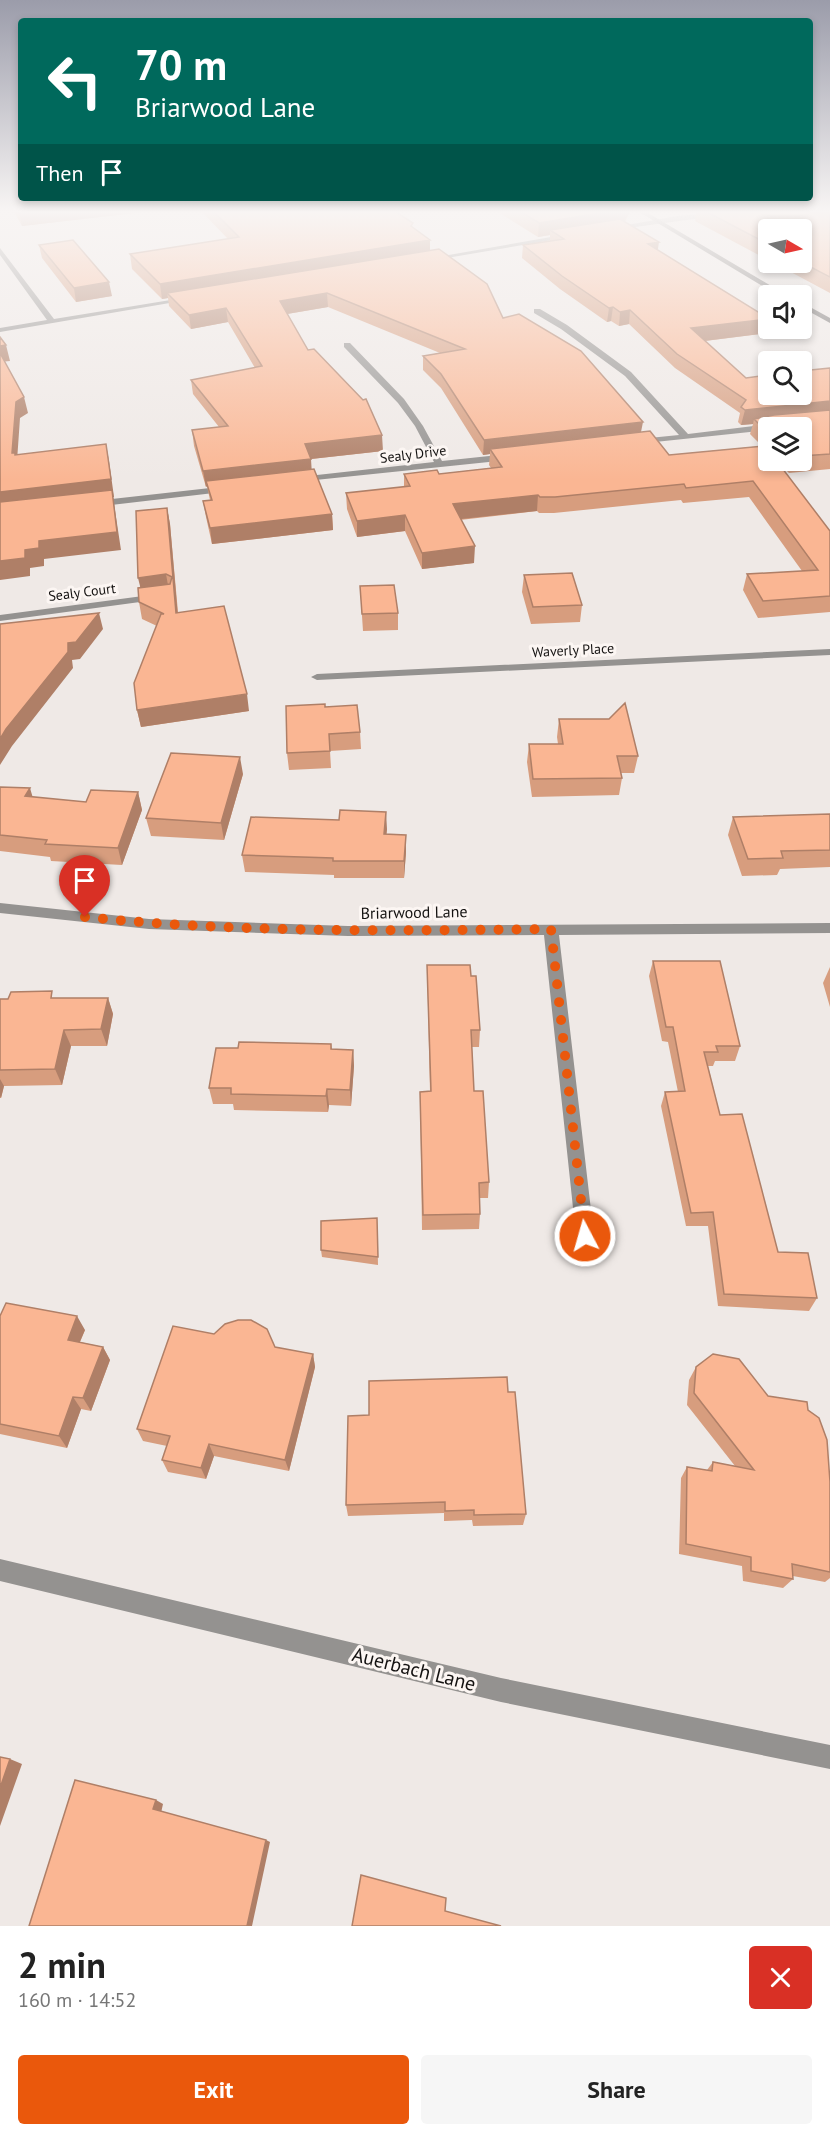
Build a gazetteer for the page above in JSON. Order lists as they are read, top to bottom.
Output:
{
  "streets": {
    "street": [
      "Sealy Drive",
      "Sealy Court",
      "Waverly Place",
      "Briarwood Lane",
      "Auerbach Lane"
    ]
  },
  "north": "right",
  "page": {
    "turn": ["70 m", "Briarwood Lane"],
    "then": "Then",
    "heading": ["2 min", "160 m · 14:52"],
    "buttons": ["Exit", "Share"]
  }
}
